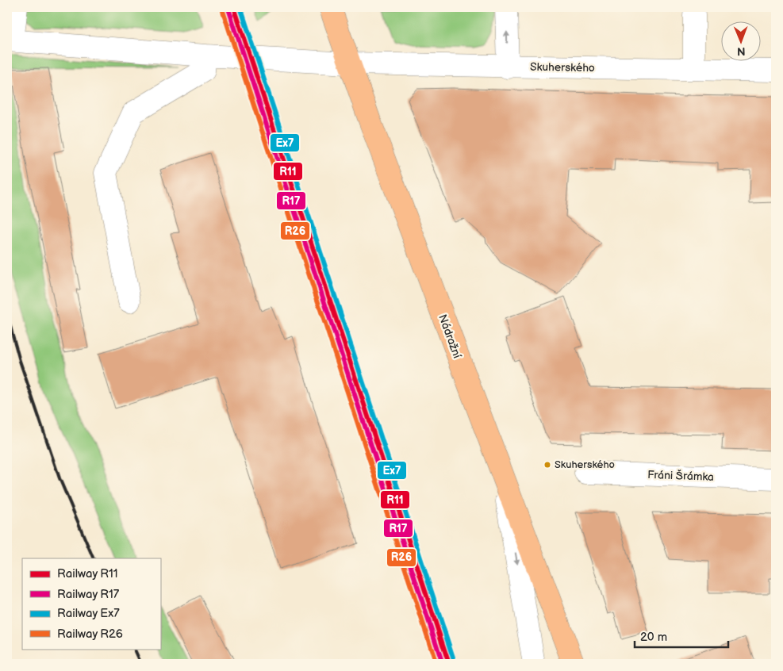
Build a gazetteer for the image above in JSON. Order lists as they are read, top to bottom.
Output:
{
  "streets": {
    "main road": ["Nádražní"],
    "street": ["Skuherského", "Fráni Šrámka"]
  },
  "crossings": [
    ["Skuherského", "Nádražní"]
  ],
  "places": ["Skuherského"],
  "lines": [
    "rail line R11",
    "rail line Ex7",
    "rail line R17",
    "rail line R26"
  ],
  "legend": [
    "Railway R11",
    "Railway R17",
    "Railway Ex7",
    "Railway R26"
  ],
  "scale_bar": "20 m",
  "north": "bottom"
}
